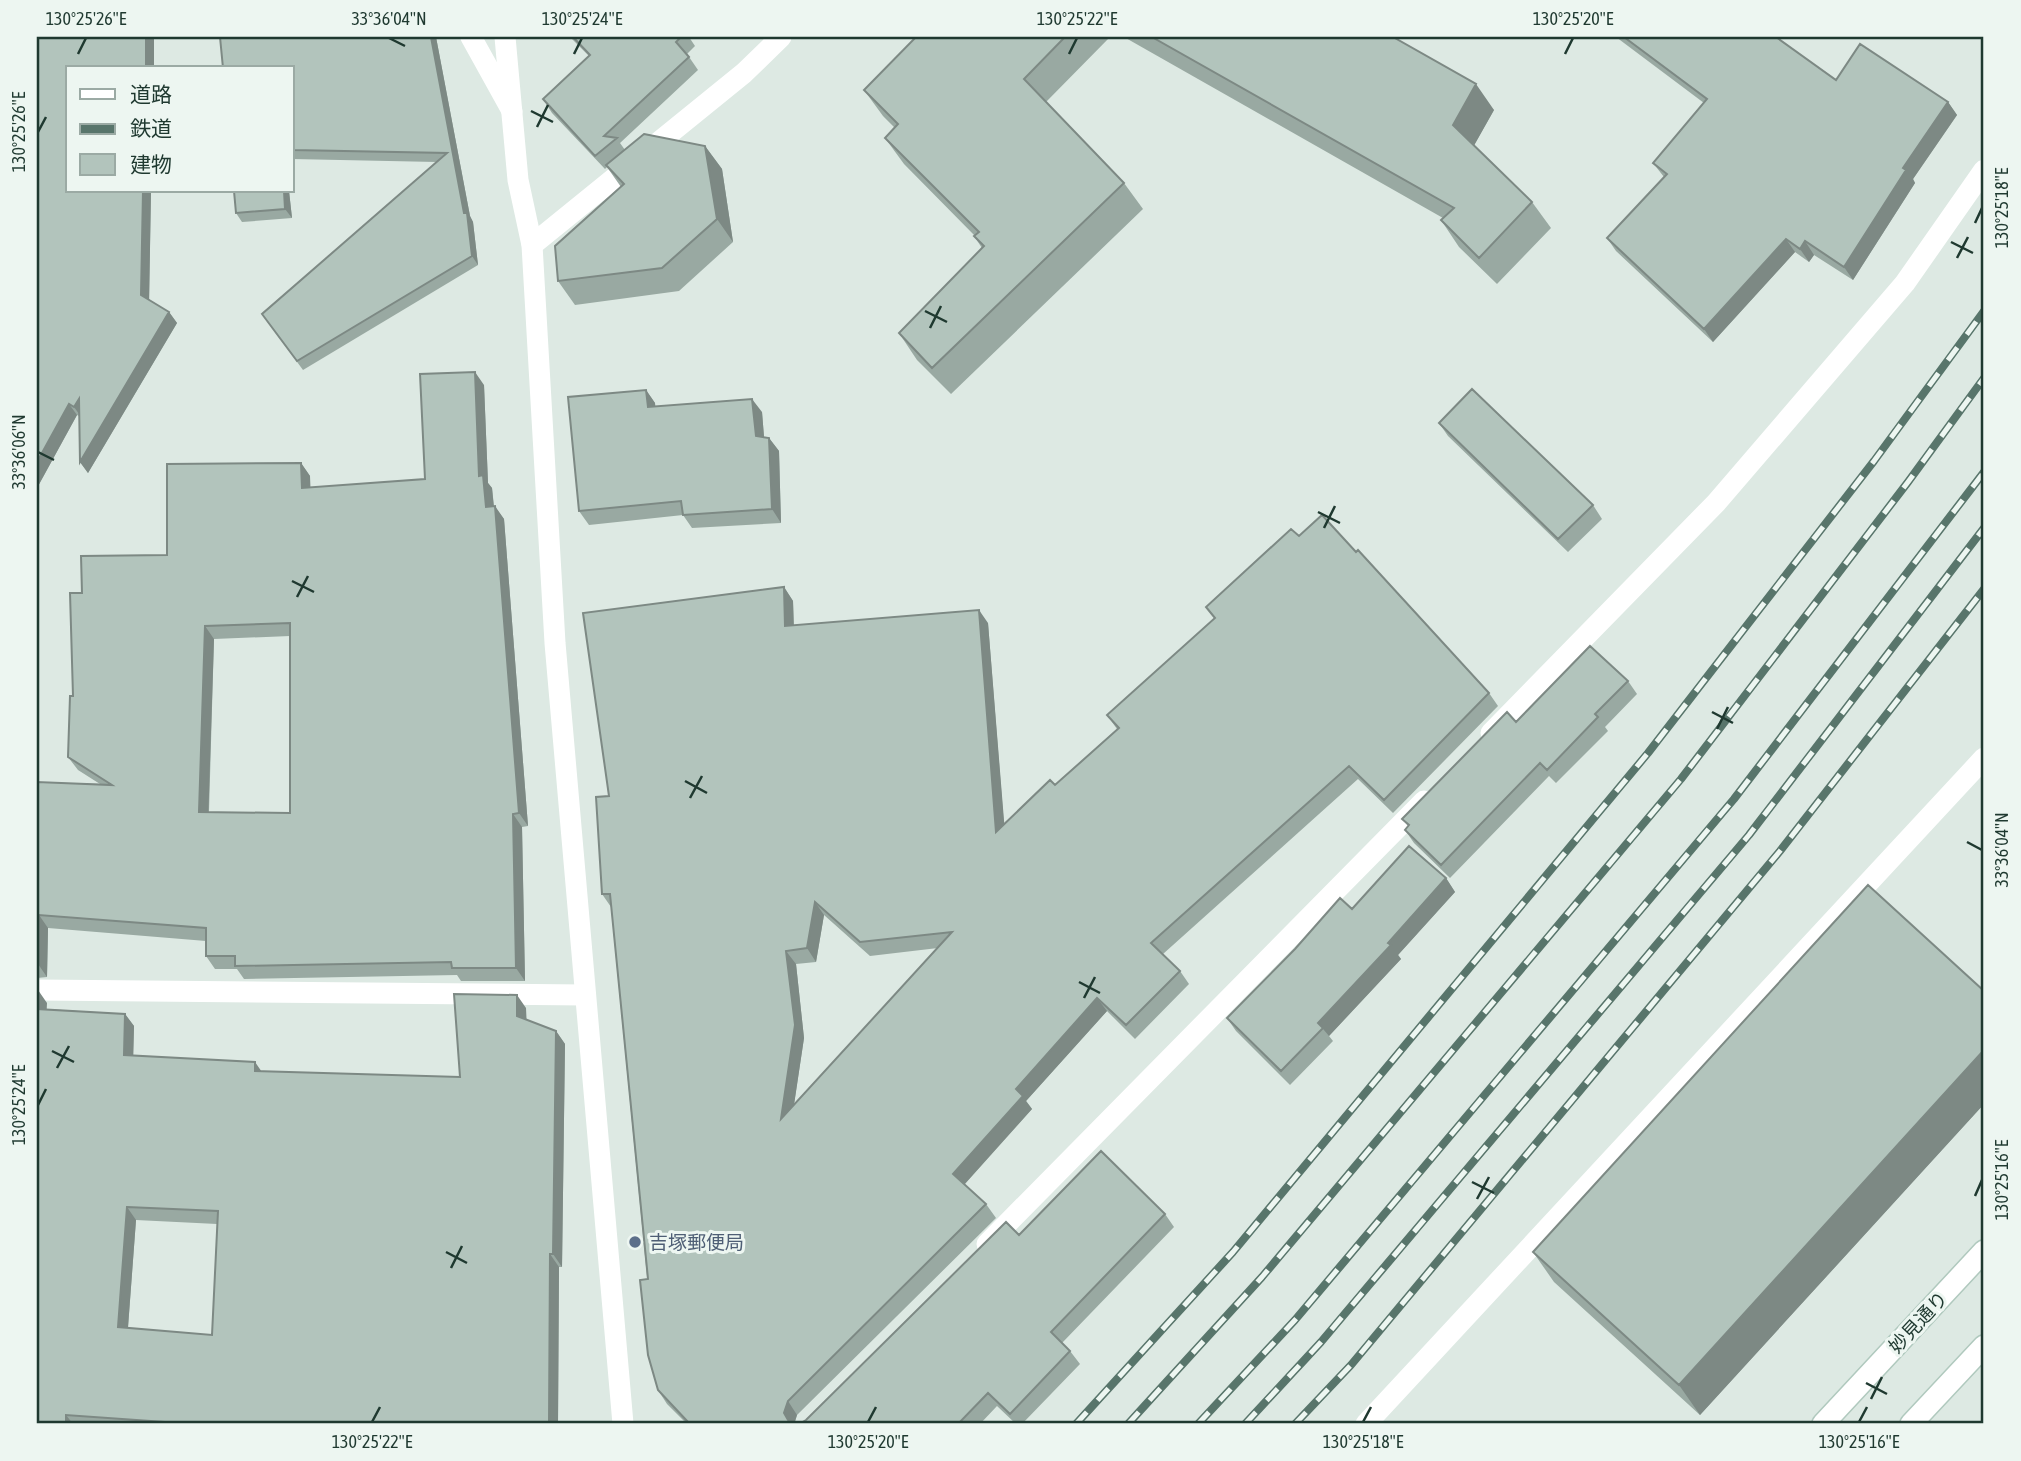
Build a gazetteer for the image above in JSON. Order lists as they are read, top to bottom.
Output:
{
  "streets": {
    "street": ["妙見通り"]
  },
  "places": ["吉塚郵便局"],
  "legend": ["道路", "鉄道", "建物"],
  "coordinates": [
    "130°25'26\"E",
    "33°36'04\"N",
    "130°25'24\"E",
    "130°25'22\"E",
    "130°25'20\"E",
    "130°25'18\"E",
    "33°36'06\"N",
    "130°25'16\"E"
  ]
}
